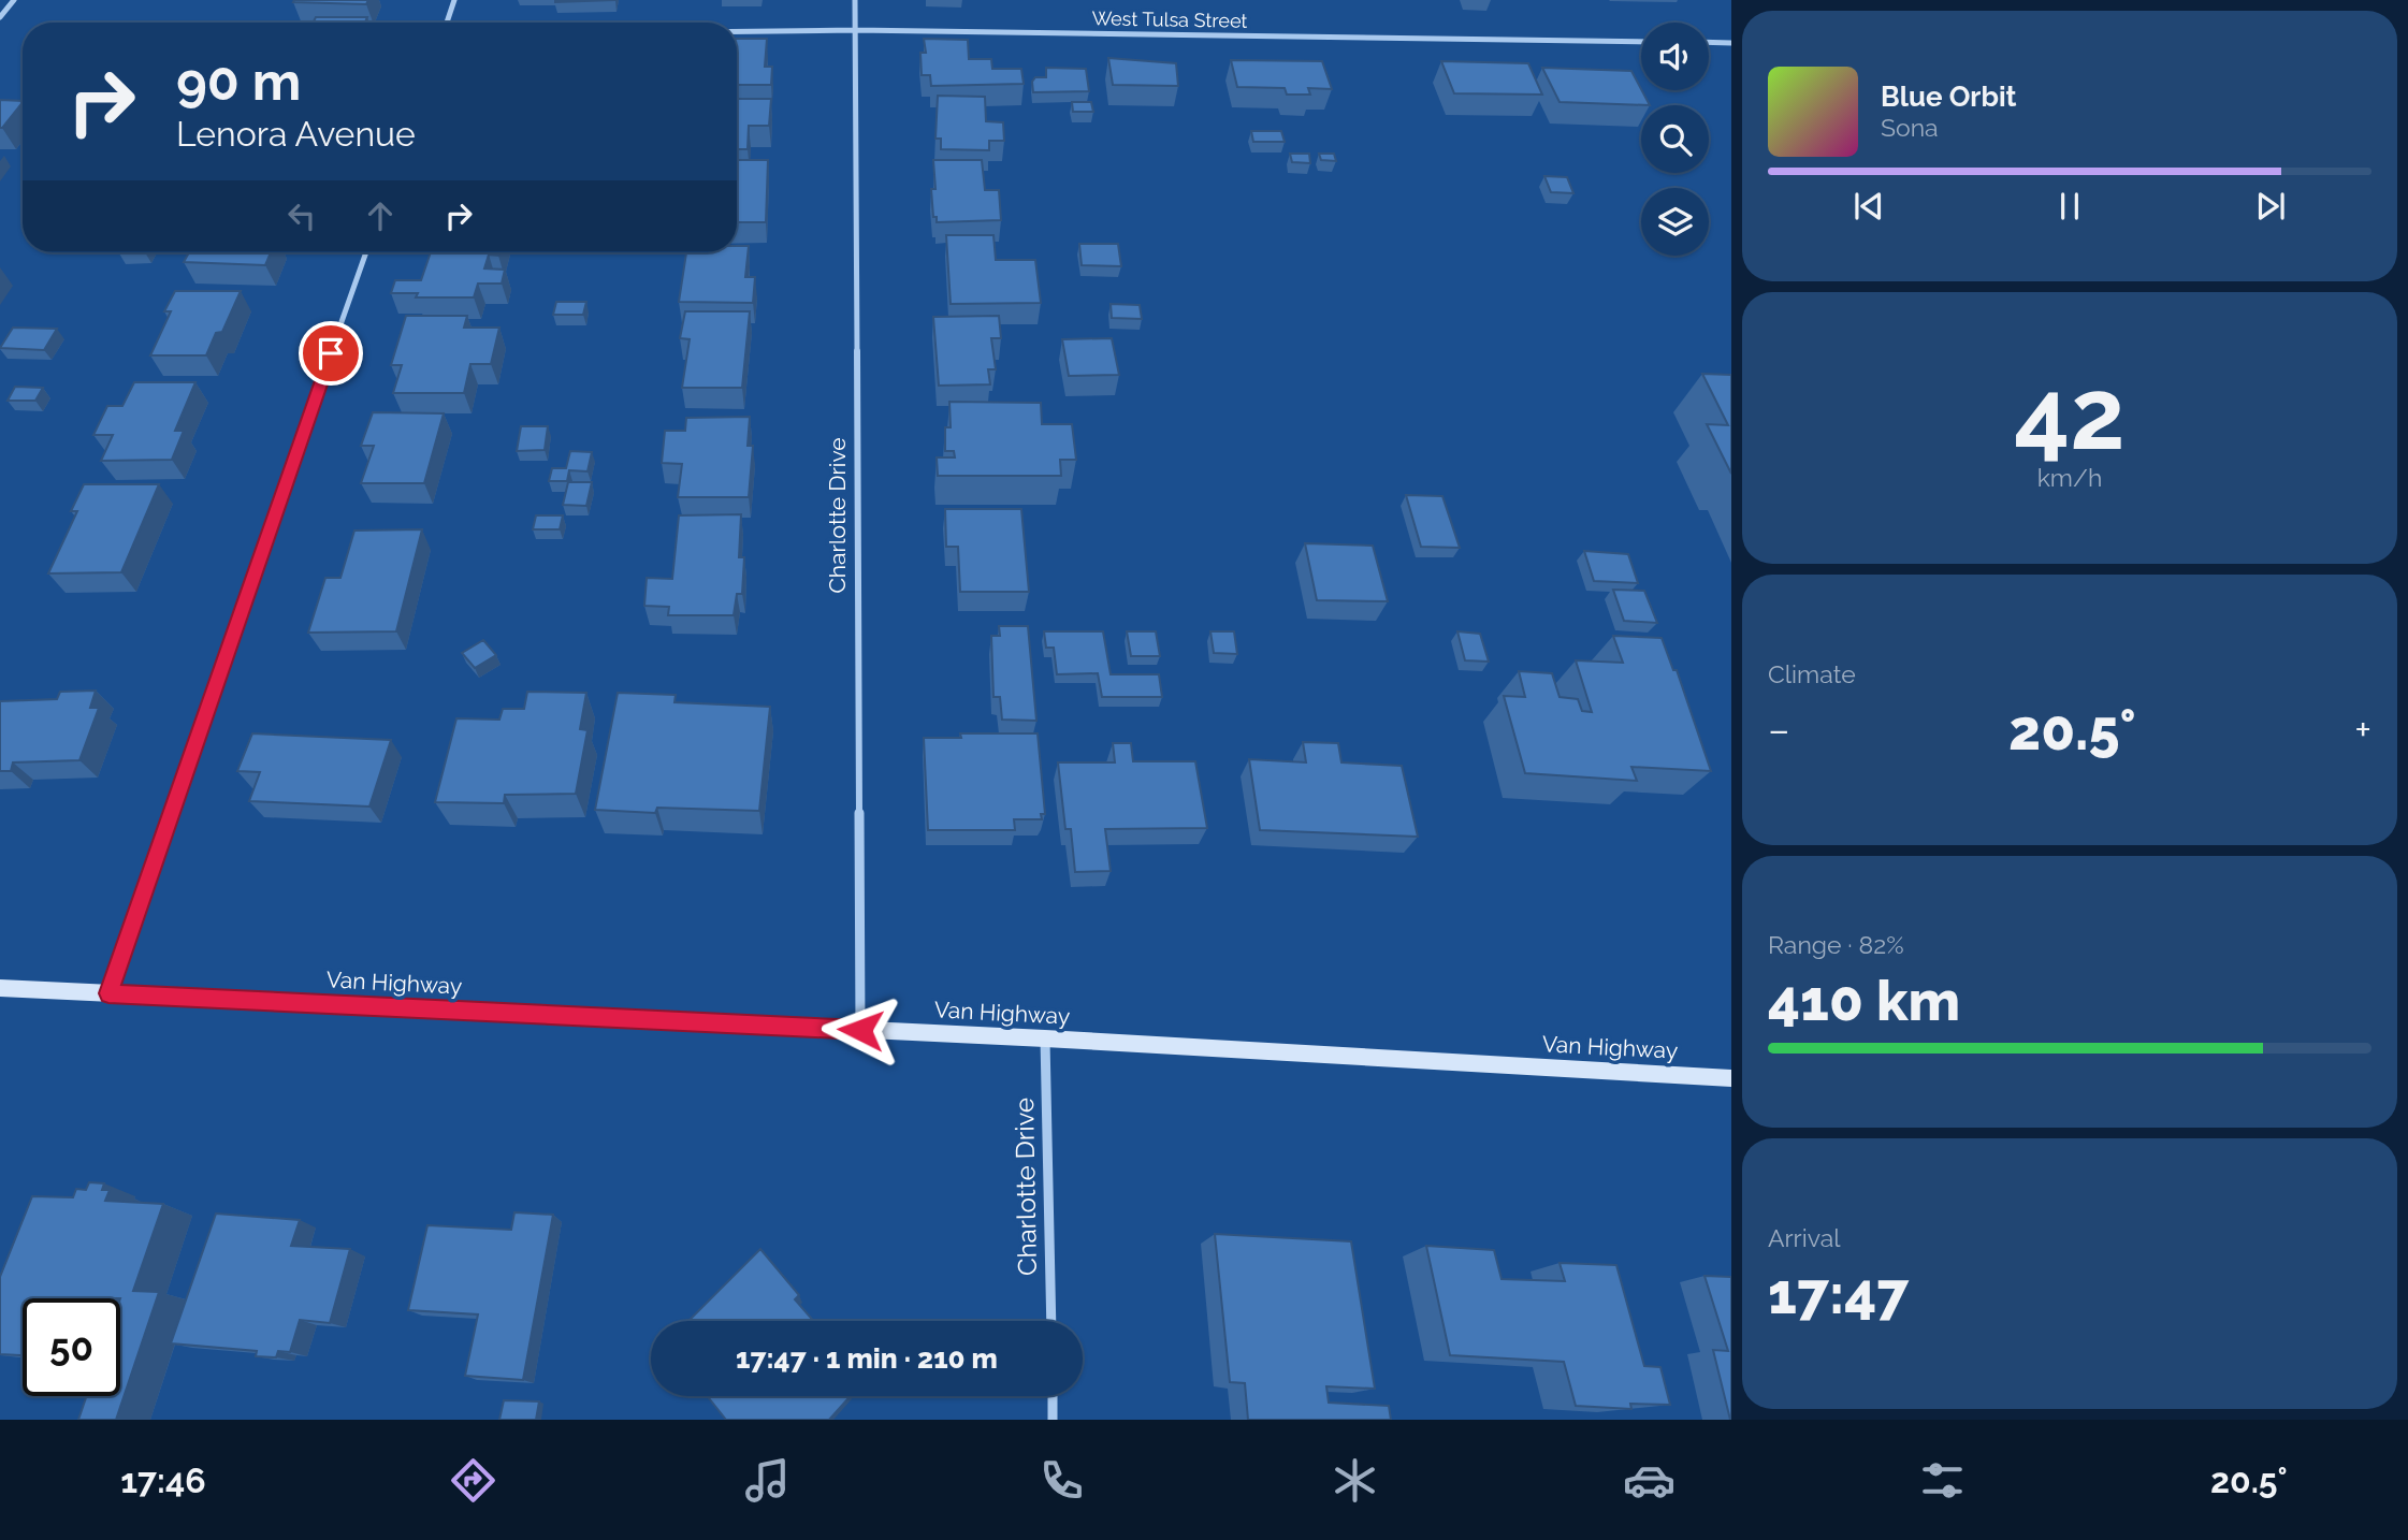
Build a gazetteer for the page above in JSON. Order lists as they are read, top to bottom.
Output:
{
  "streets": {
    "main road": ["Van Highway"],
    "street": ["West Tulsa Street", "Charlotte Drive"]
  },
  "crossings": [
    ["West Tulsa Street", "Charlotte Drive"],
    ["Charlotte Drive", "Van Highway"]
  ],
  "page": {
    "turn": ["90 m", "Lenora Avenue"],
    "song": ["Blue Orbit", "Sona"],
    "tile": [
      ["42", "km/h"],
      "Climate",
      ["Range · 82%", "410 km"],
      ["Arrival", "17:47"]
    ],
    "heat": ["−", "20.5°", "+"],
    "limit": "50",
    "trip": "17:47 · 1 min · 210 m",
    "tabs": ["17:46", "20.5°"]
  }
}
